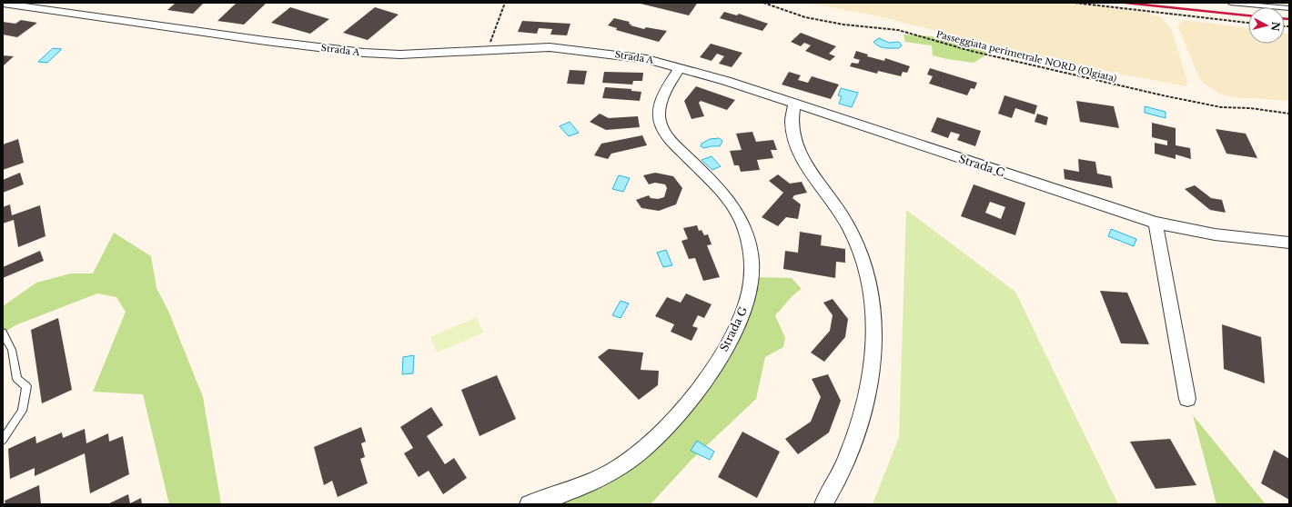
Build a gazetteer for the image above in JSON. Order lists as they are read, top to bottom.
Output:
{
  "streets": {
    "street": ["Strada A", "Strada C", "Strada G"],
    "path": ["Passeggiata perimetrale NORD (Olgiata)"]
  },
  "crossings": [
    ["Strada A", "Strada C"],
    ["Strada A", "Strada G"],
    ["Strada C", "Strada G"]
  ],
  "north": "right"
}
